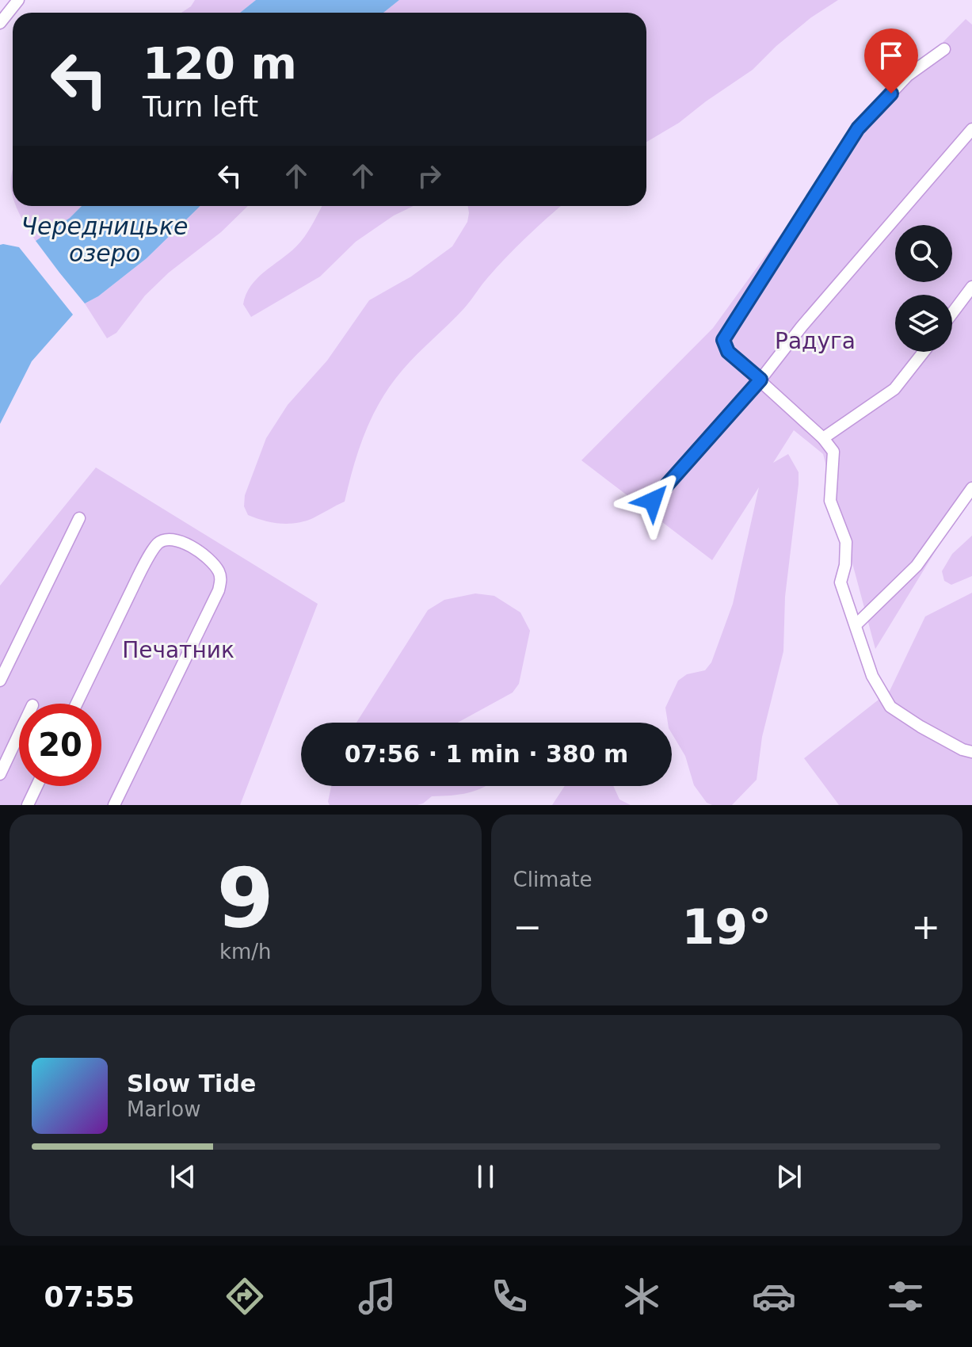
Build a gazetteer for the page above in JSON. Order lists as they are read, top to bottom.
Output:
{
  "water": ["Чередницьке озеро"],
  "parks": ["Радуга", "Печатник"],
  "page": {
    "turn": ["120 m", "Turn left"],
    "limit": "20",
    "trip": "07:56 · 1 min · 380 m",
    "tile": [
      ["9", "km/h"],
      "Climate"
    ],
    "heat": ["−", "19°", "+"],
    "song": ["Slow Tide", "Marlow"],
    "tabs": "07:55"
  }
}
